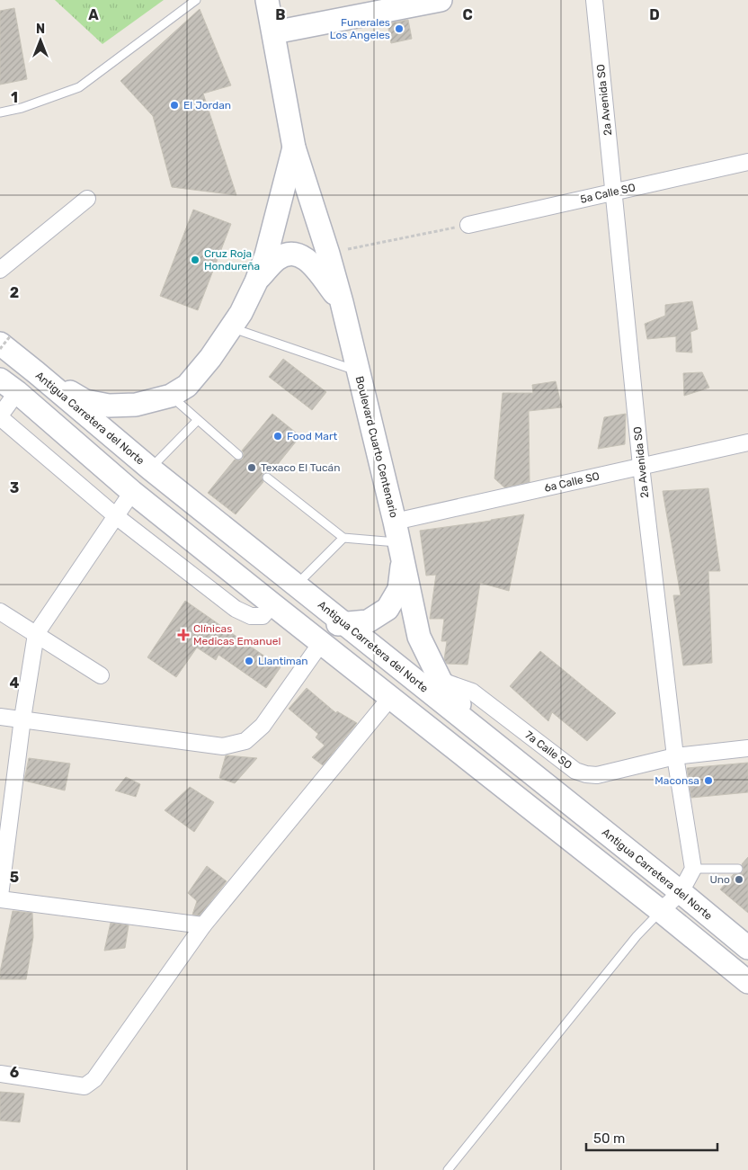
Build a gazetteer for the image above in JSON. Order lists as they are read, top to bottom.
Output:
{
  "streets": {
    "main road": ["Antigua Carretera del Norte", "Boulevard Cuarto Centenario"],
    "street": [
      "2a Avenida SO",
      "5a Calle SO",
      "6a Calle SO",
      "7a Calle SO"
    ]
  },
  "crossings": [
    ["2a Avenida SO", "5a Calle SO"],
    ["2a Avenida SO", "6a Calle SO"],
    ["2a Avenida SO", "7a Calle SO"],
    ["Antigua Carretera del Norte", "Boulevard Cuarto Centenario"],
    ["Boulevard Cuarto Centenario", "6a Calle SO"],
    ["Boulevard Cuarto Centenario", "7a Calle SO"]
  ],
  "places": {
    "other": [
      "Funerales Los Angeles",
      "El Jordan",
      "Cruz Roja Hondureña",
      "Food Mart",
      "Texaco El Tucán",
      "Llantiman",
      "Maconsa",
      "Uno"
    ],
    "health": ["Clínicas Medicas Emanuel"]
  },
  "scale_bar": "50 m",
  "north": "top",
  "grid": {
    "columns": [
      "A",
      "B",
      "C",
      "D"
    ],
    "rows": [
      "1",
      "2",
      "3",
      "4",
      "5",
      "6"
    ]
  }
}
